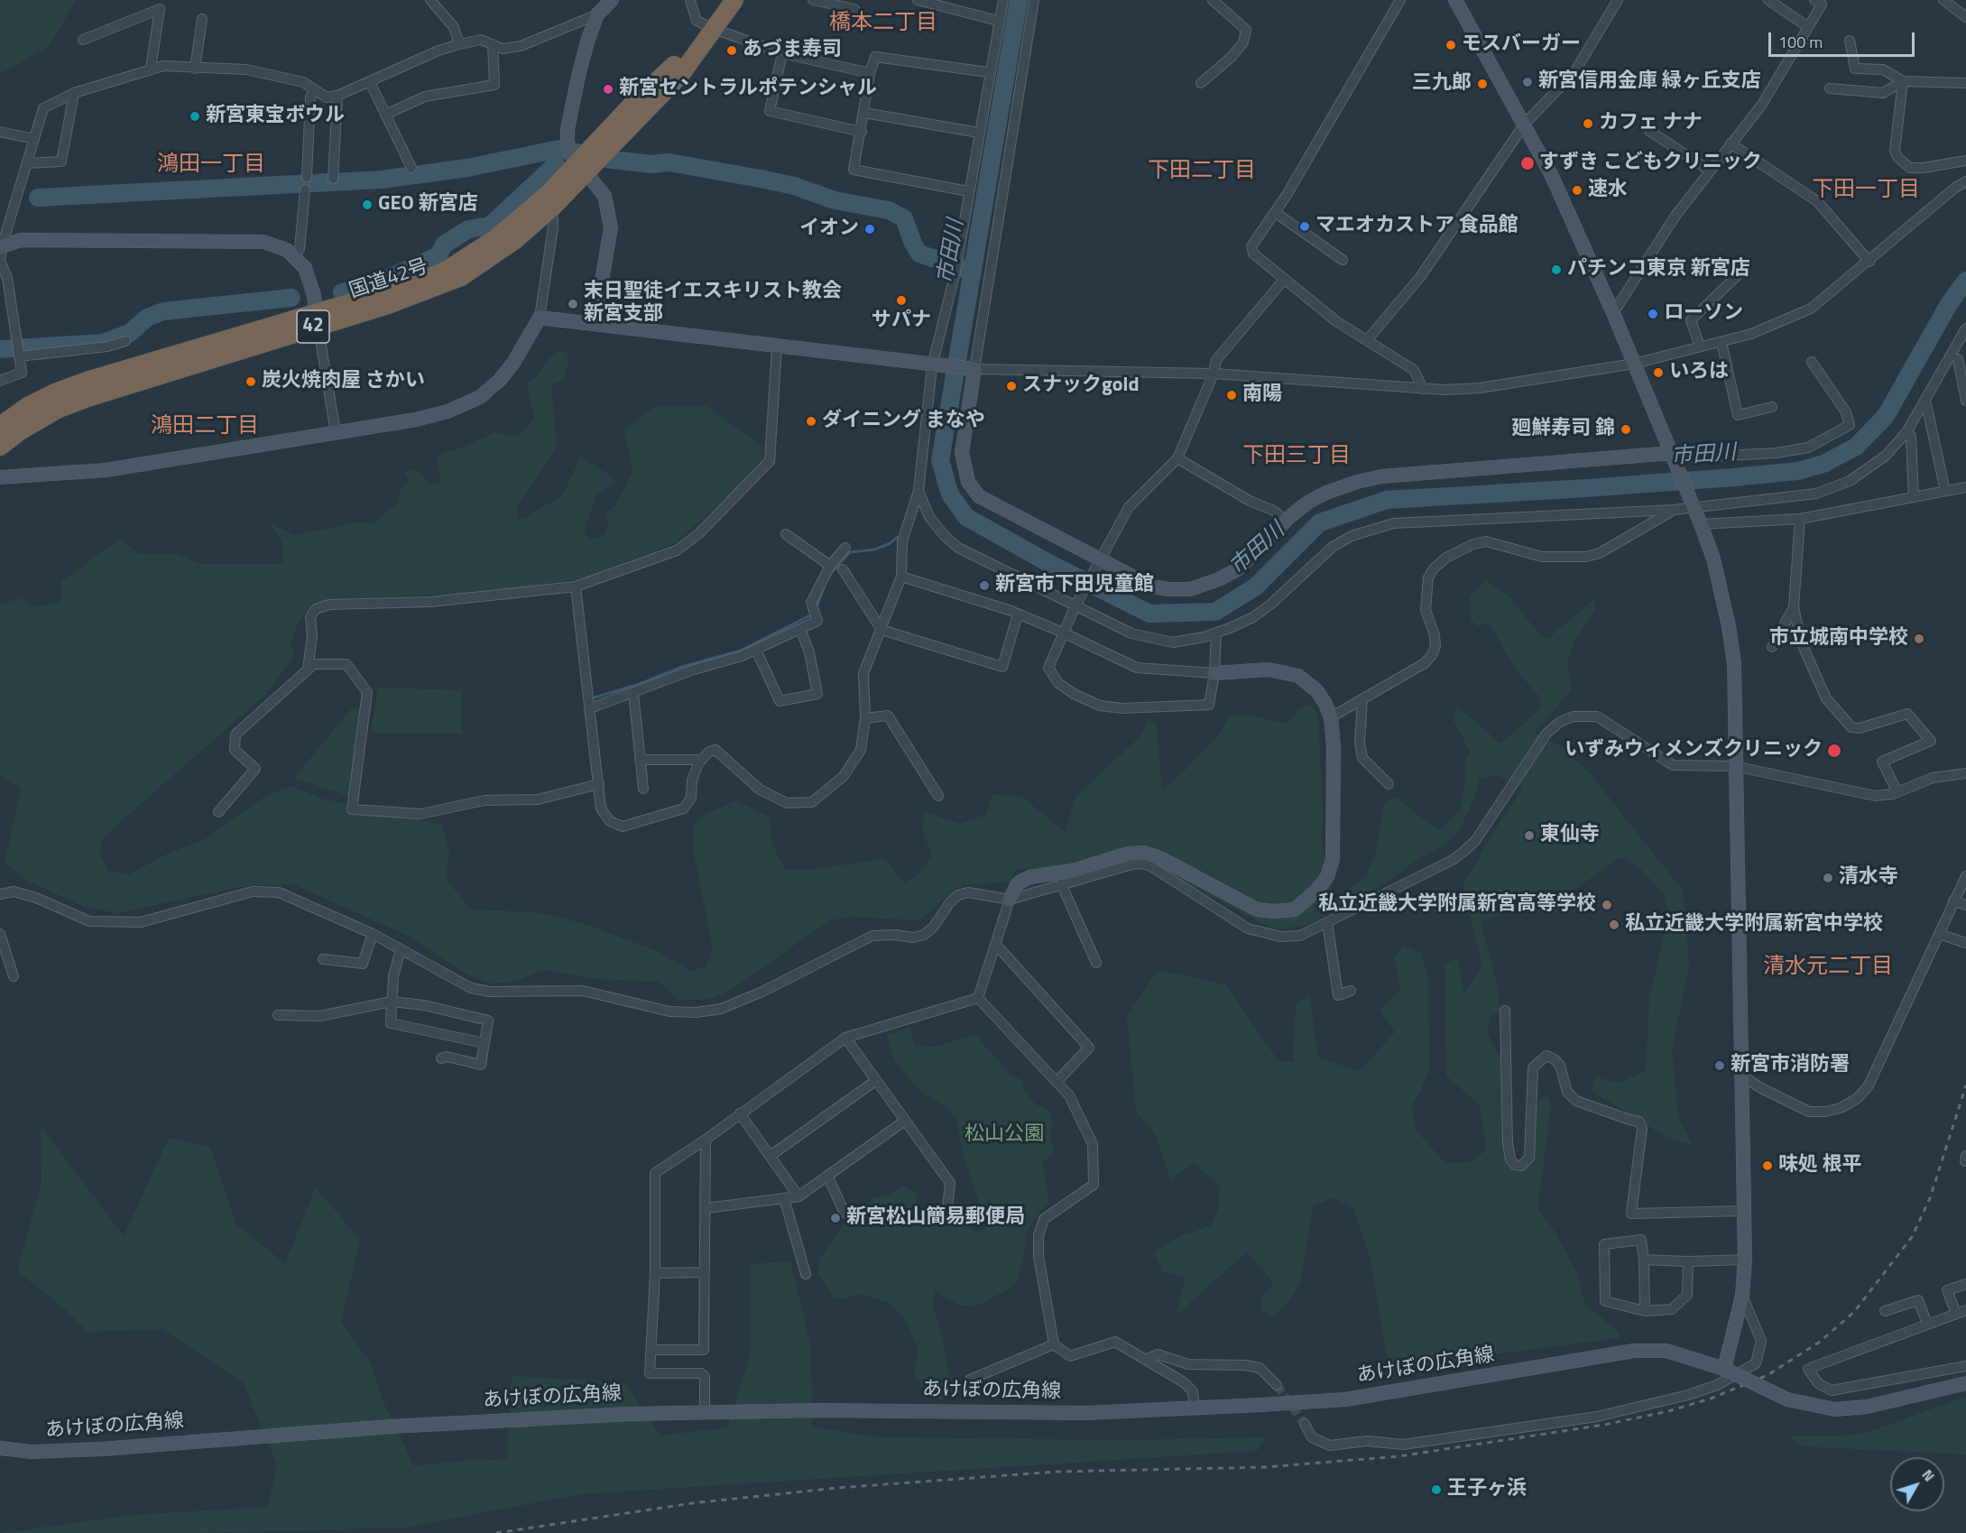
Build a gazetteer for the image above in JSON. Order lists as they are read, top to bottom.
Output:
{
  "streets": {
    "highway": ["国道42号", "42"],
    "street": ["あけぼの広角線"]
  },
  "districts": [
    "橋本二丁目",
    "鴻田一丁目",
    "下田二丁目",
    "下田一丁目",
    "鴻田二丁目",
    "下田三丁目",
    "清水元二丁目"
  ],
  "water": ["市田川"],
  "parks": ["松山公園"],
  "places": [
    "モスバーガー",
    "あづま寿司",
    "新宮信用金庫 緑ヶ丘支店",
    "三九郎",
    "新宮セントラルポテンシャル",
    "新宮東宝ボウル",
    "カフェ ナナ",
    "すずき こどもクリニック",
    "速水",
    "GEO 新宮店",
    "マエオカストア 食品館",
    "イオン",
    "パチンコ東京 新宮店",
    "サパナ",
    "末日聖徒イエスキリスト教会 新宮支部",
    "ローソン",
    "いろは",
    "炭火焼肉屋 さかい",
    "スナックgold",
    "南陽",
    "ダイニング まなや",
    "廻鮮寿司 錦",
    "新宮市下田児童館",
    "市立城南中学校",
    "いずみウィメンズクリニック",
    "東仙寺",
    "清水寺",
    "私立近畿大学附属新宮高等学校",
    "私立近畿大学附属新宮中学校",
    "新宮市消防署",
    "味処 根平",
    "新宮松山簡易郵便局",
    "王子ヶ浜"
  ],
  "scale_bar": "100 m",
  "north": "top right"
}
